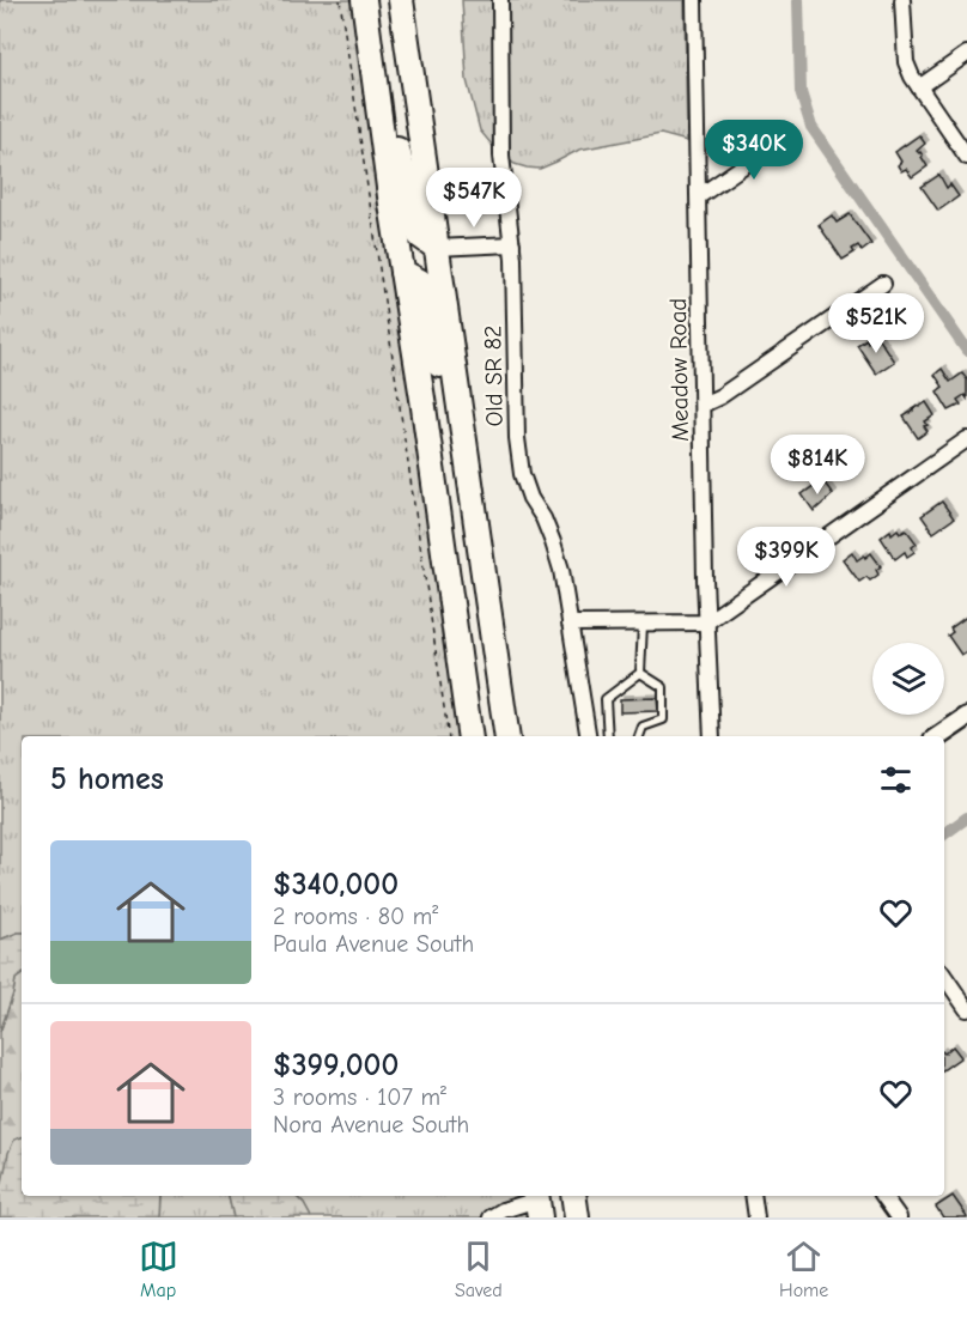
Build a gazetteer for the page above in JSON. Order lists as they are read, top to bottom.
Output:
{
  "streets": {
    "street": ["Meadow Road", "Old SR 82"]
  },
  "page": {
    "price": [
      "$340K",
      "$547K",
      "$521K",
      "$814K",
      "$399K"
    ],
    "heading": "5 homes",
    "list": [
      {
        "name": "$340,000",
        "note": "2 rooms · 80 m² · Paula Avenue South"
      },
      {
        "name": "$399,000",
        "note": "3 rooms · 107 m² · Nora Avenue South"
      }
    ],
    "tabs": ["Map", "Saved", "Home"]
  }
}
